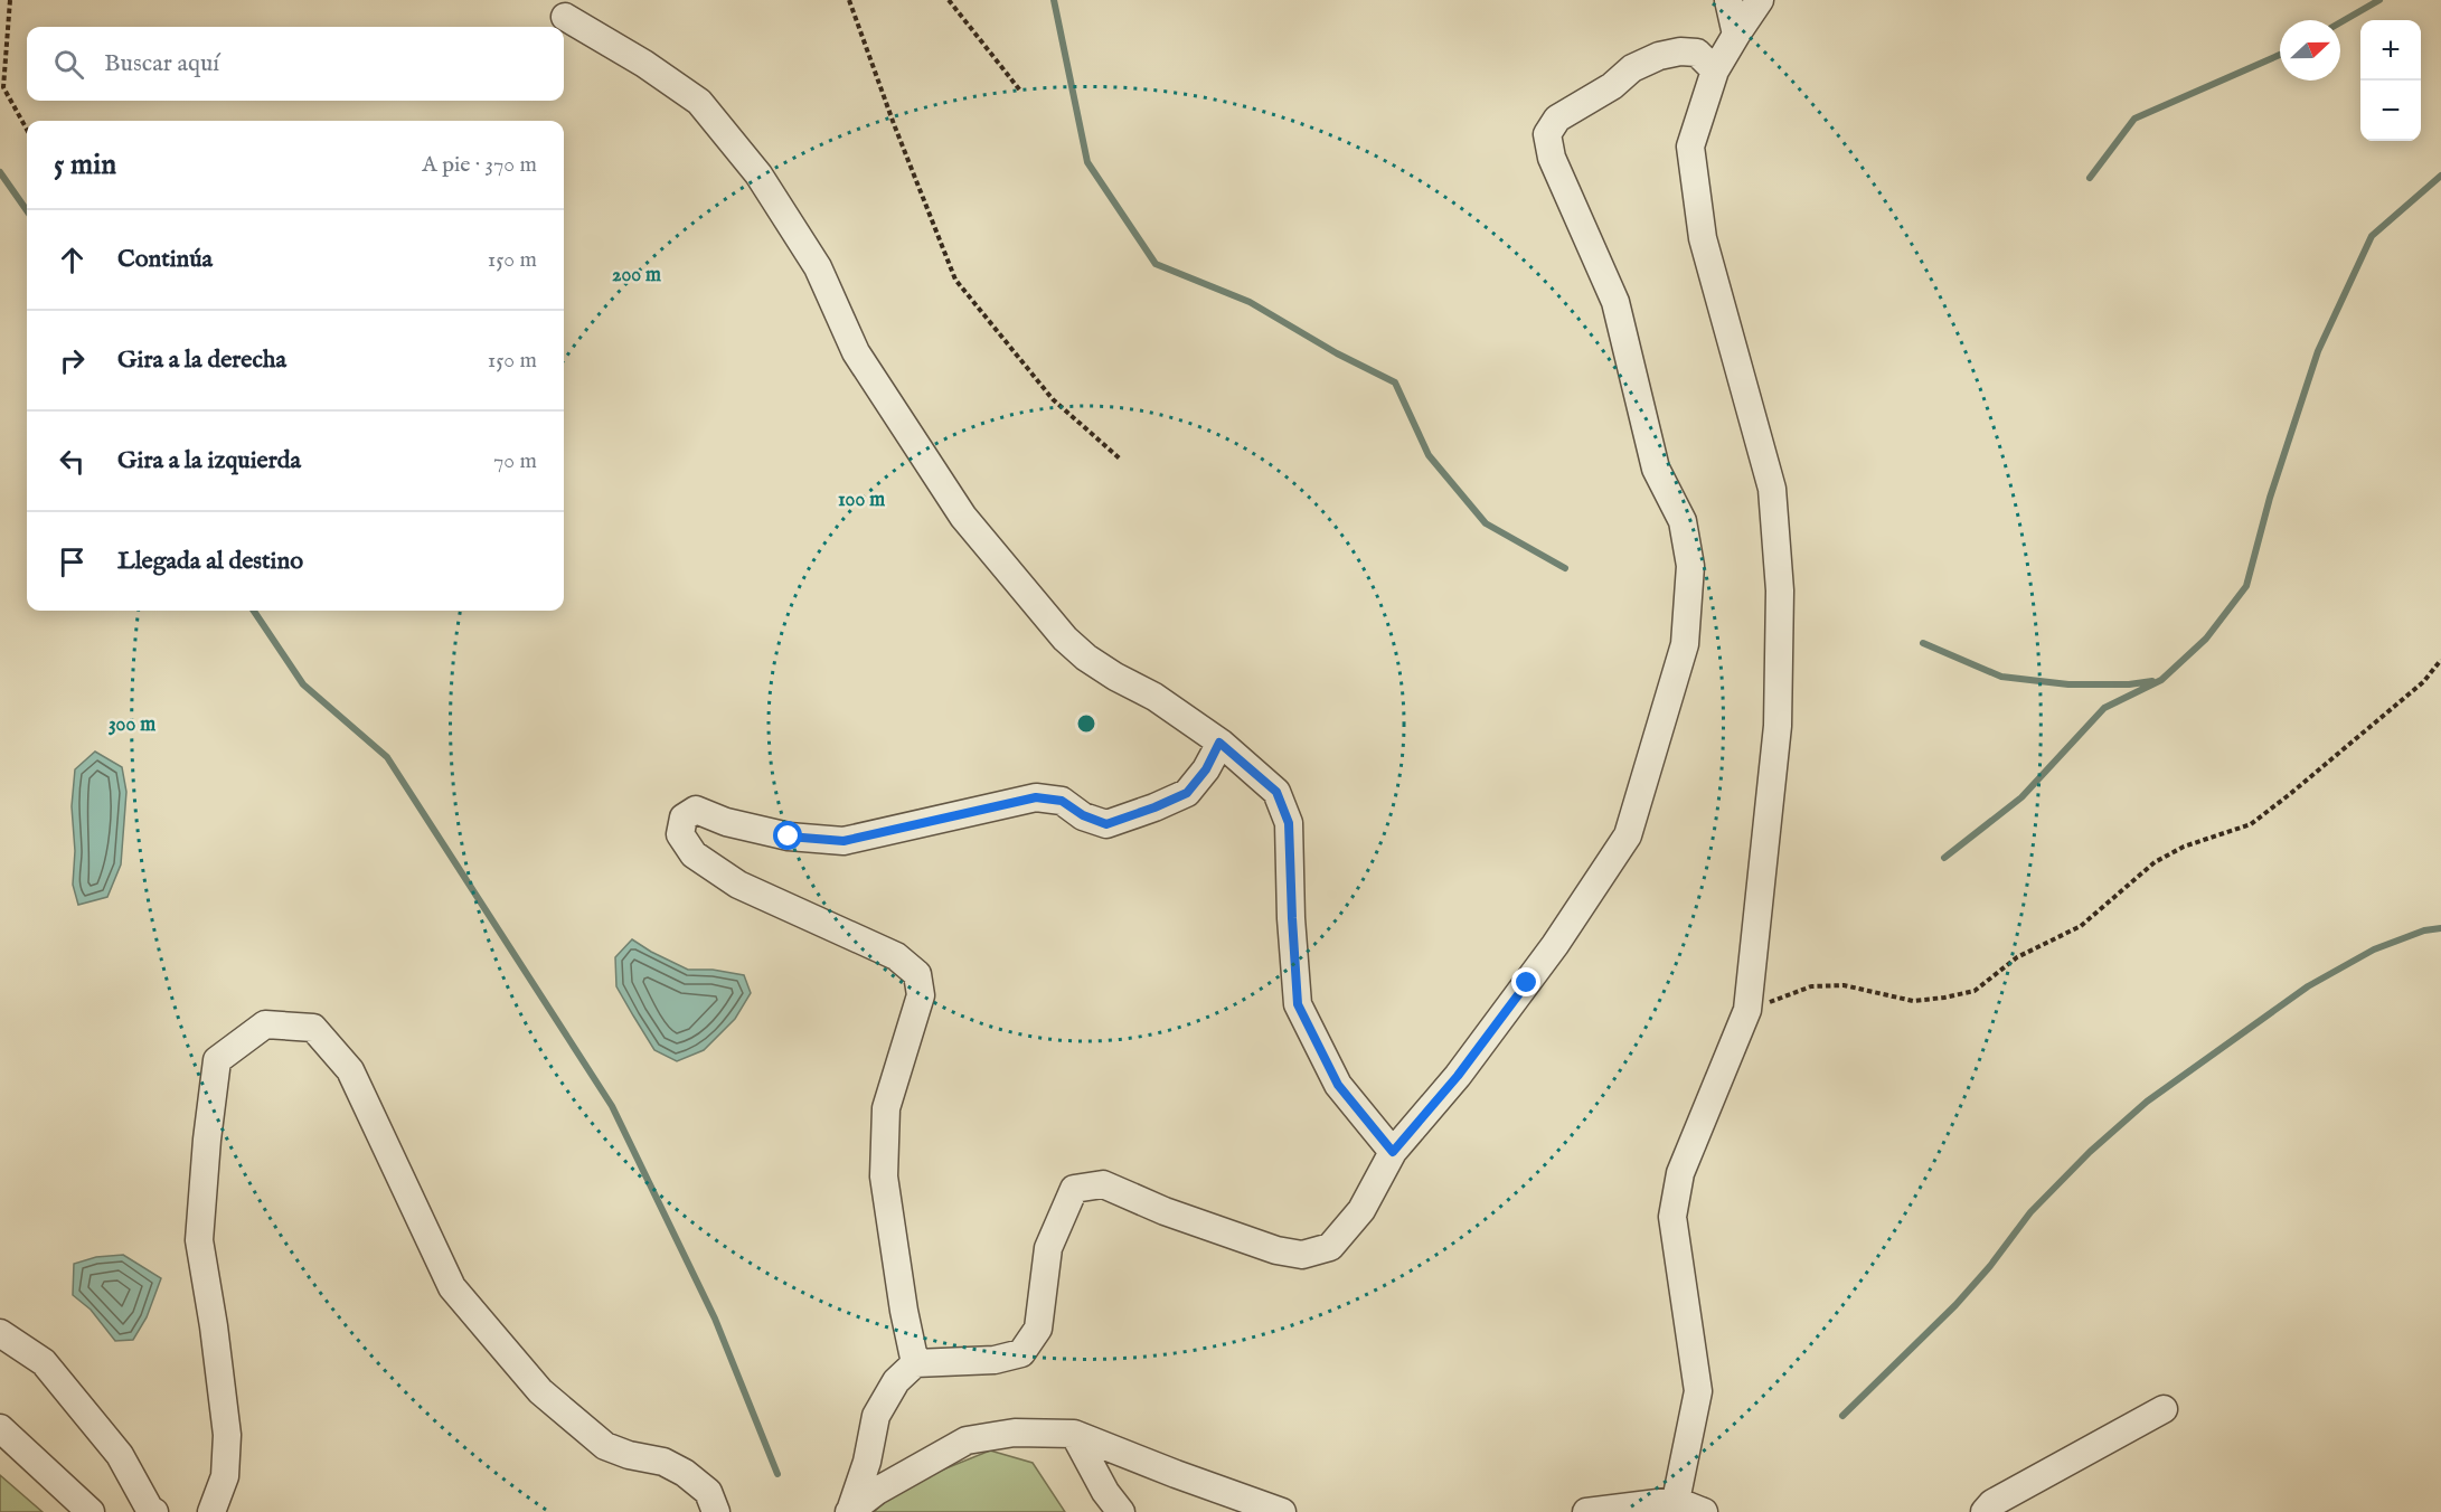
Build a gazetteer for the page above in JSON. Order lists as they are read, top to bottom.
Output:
{
  "north": "right",
  "page": {
    "map_buttons": ["+", "−"],
    "search": "Buscar aquí",
    "heading": ["5 min", "A pie · 370 m"],
    "list": [
      ["Continúa", "150 m"],
      ["Gira a la derecha", "150 m"],
      ["Gira a la izquierda", "70 m"],
      "Llegada al destino"
    ]
  },
  "rings": ["200 m", "100 m", "300 m"]
}
